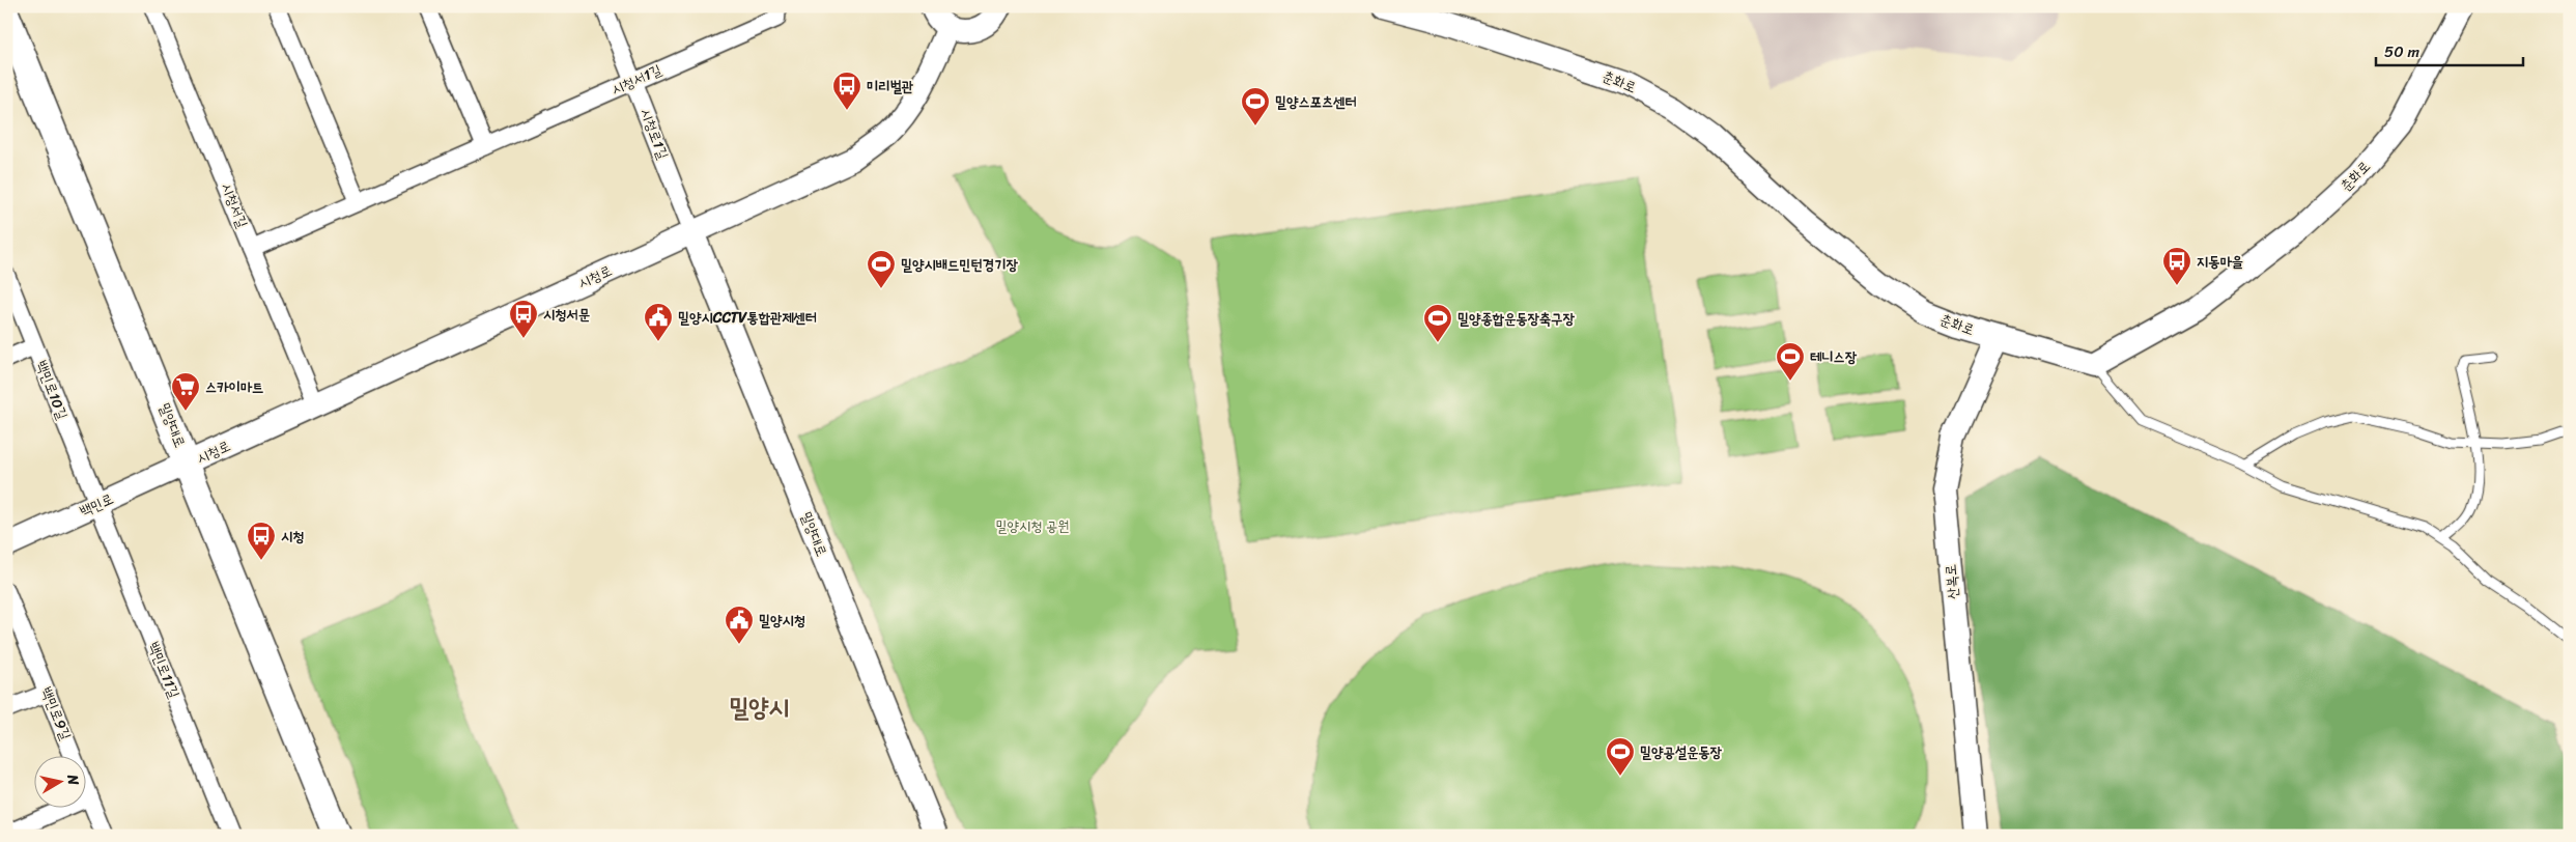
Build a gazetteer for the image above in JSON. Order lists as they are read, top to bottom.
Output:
{
  "streets": {
    "main road": ["밀양대로"],
    "street": [
      "시청서1길",
      "춘화로",
      "시청로1길",
      "시청서길",
      "시청로",
      "백민로10길",
      "백민로",
      "산복로",
      "백민로11길",
      "백민로9길"
    ]
  },
  "crossings": [
    ["시청서1길", "시청로1길"],
    ["시청서1길", "시청서길"],
    ["춘화로", "산복로"],
    ["시청로1길", "시청로"],
    ["시청로1길", "밀양대로"],
    ["시청서길", "시청로"],
    ["시청로", "밀양대로"],
    ["시청로", "백민로"],
    ["백민로10길", "백민로"],
    ["백민로10길", "백민로11길"],
    ["밀양대로", "백민로"],
    ["백민로", "백민로11길"]
  ],
  "districts": ["밀양시"],
  "parks": ["밀양시청 공원"],
  "places": {
    "bus stop": [
      "미리벌관",
      "지동마을",
      "시청서문",
      "시청"
    ],
    "sports": [
      "밀양스포츠센터",
      "밀양시배드민턴경기장",
      "밀양종합운동장축구장",
      "테니스장",
      "밀양공설운동장"
    ],
    "public building": ["밀양시CCTV통합관제센터", "밀양시청"],
    "supermarket": ["스카이마트"]
  },
  "scale_bar": "50 m",
  "north": "right"
}
